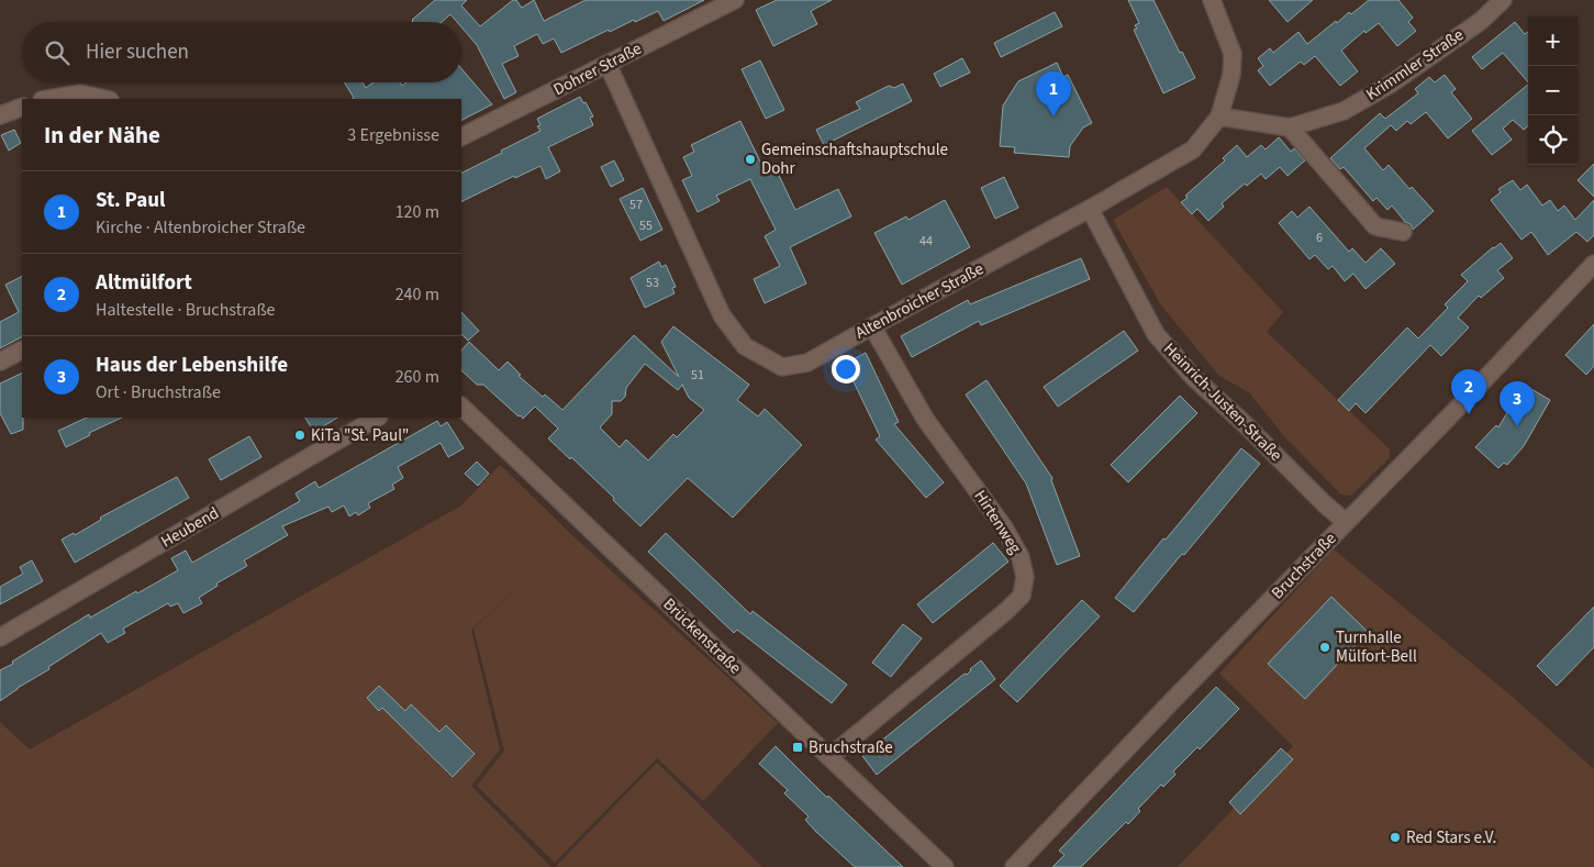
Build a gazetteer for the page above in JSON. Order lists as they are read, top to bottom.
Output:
{
  "streets": {
    "street": [
      "Krimmler Straße",
      "Dohrer Straße",
      "Altenbroicher Straße",
      "Heinrich-Justen-Straße",
      "Hirtenweg",
      "Heubend",
      "Bruchstraße",
      "Brückenstraße"
    ]
  },
  "crossings": [
    ["Krimmler Straße", "Altenbroicher Straße"],
    ["Dohrer Straße", "Altenbroicher Straße"],
    ["Altenbroicher Straße", "Heinrich-Justen-Straße"],
    ["Altenbroicher Straße", "Hirtenweg"],
    ["Heinrich-Justen-Straße", "Bruchstraße"],
    ["Hirtenweg", "Brückenstraße"]
  ],
  "places": {
    "other": [
      "Gemeinschaftshauptschule Dohr",
      "KiTa \"St. Paul\"",
      "Turnhalle Mülfort-Bell",
      "Red Stars e.V."
    ],
    "transit": ["Bruchstraße"]
  },
  "house_numbers": [
    "57",
    "55",
    "6",
    "44",
    "53",
    "51"
  ],
  "page": {
    "map_buttons": ["+", "−"],
    "search": "Hier suchen",
    "pins": ["1", "2", "3"],
    "heading": ["In der Nähe", "3 Ergebnisse"],
    "list": [
      {
        "mark": "1",
        "name": "St. Paul",
        "note": "Kirche · Altenbroicher Straße",
        "value": "120 m"
      },
      {
        "mark": "2",
        "name": "Altmülfort",
        "note": "Haltestelle · Bruchstraße",
        "value": "240 m"
      },
      {
        "mark": "3",
        "name": "Haus der Lebenshilfe",
        "note": "Ort · Bruchstraße",
        "value": "260 m"
      }
    ]
  }
}
